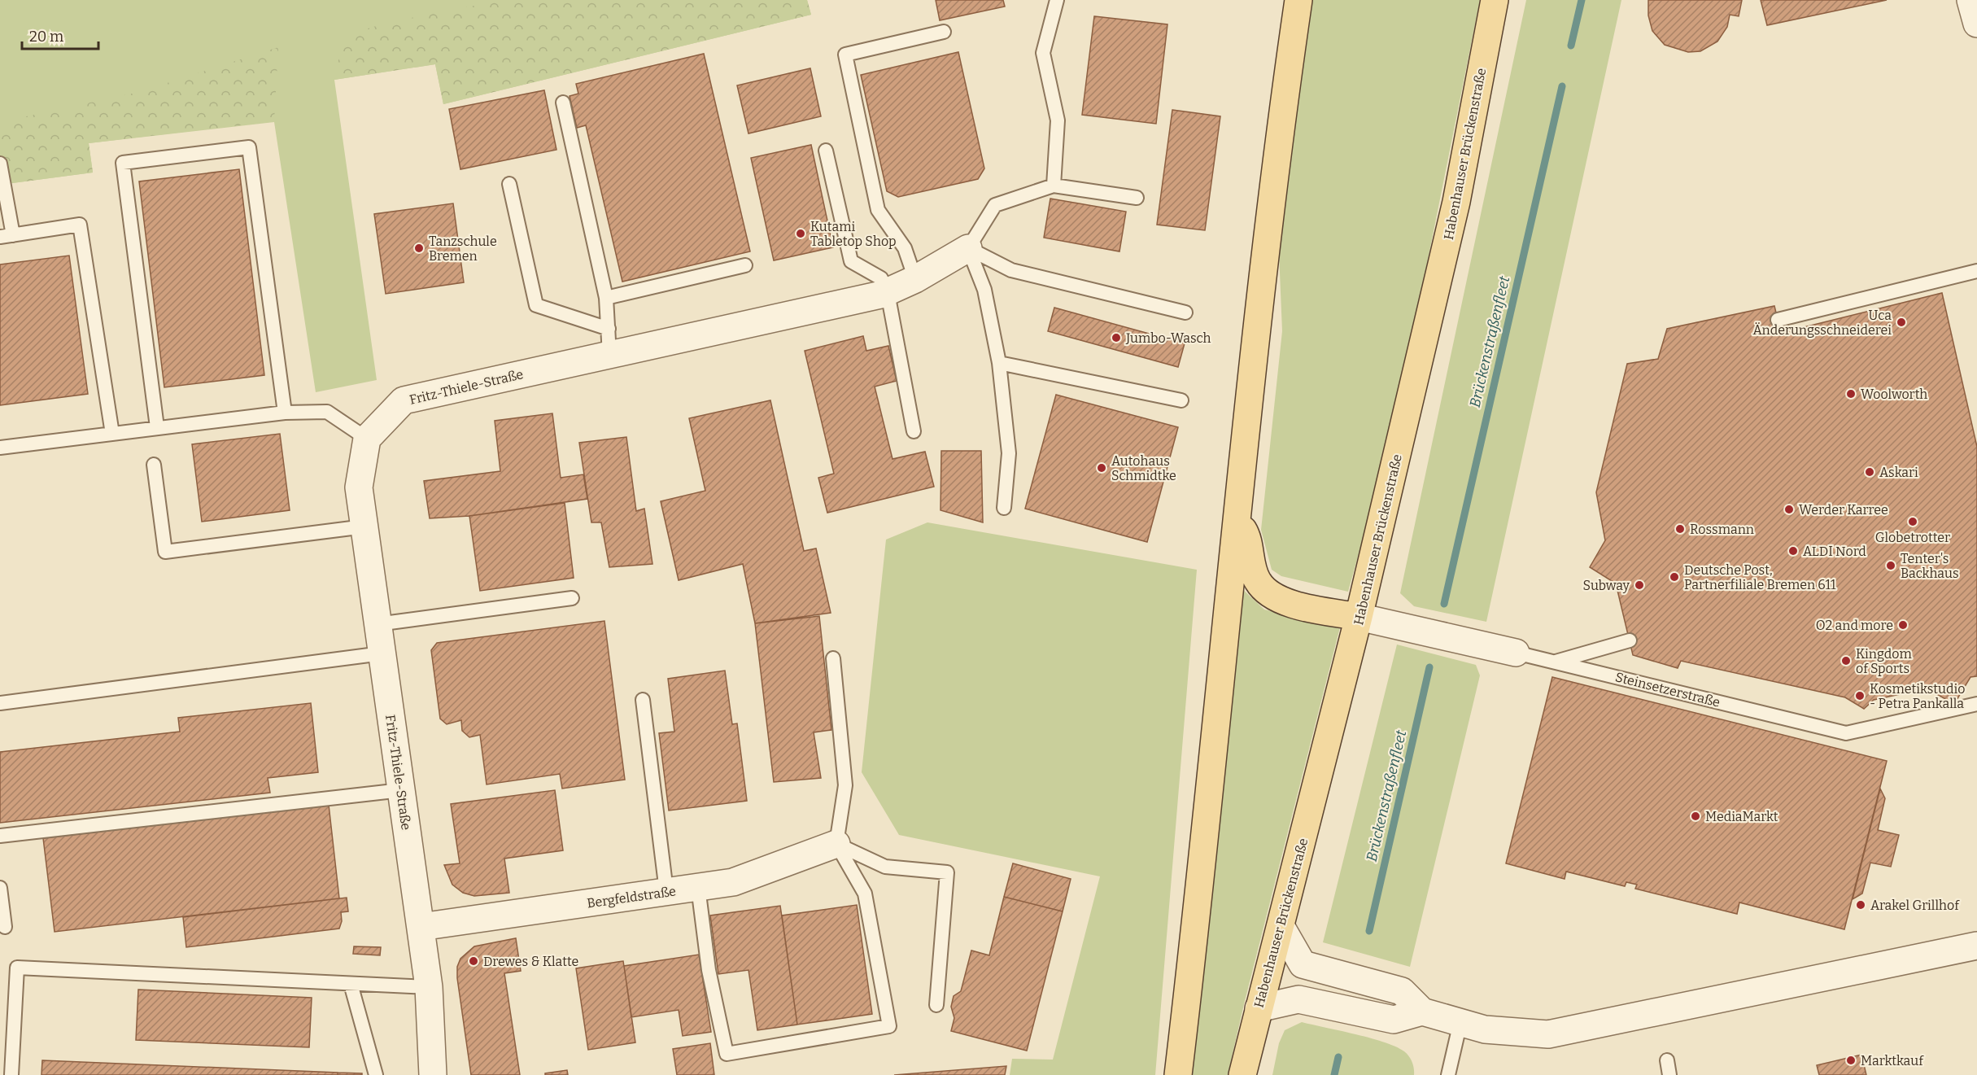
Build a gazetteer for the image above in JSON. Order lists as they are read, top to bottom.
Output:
{
  "streets": {
    "main road": ["Habenhauser Brückenstraße"],
    "street": ["Fritz-Thiele-Straße", "Steinsetzerstraße", "Bergfeldstraße"]
  },
  "crossings": [
    ["Habenhauser Brückenstraße", "Steinsetzerstraße"],
    ["Fritz-Thiele-Straße", "Bergfeldstraße"]
  ],
  "water": ["Brückenstraßenfleet"],
  "places": [
    "Kutami Tabletop Shop",
    "Tanzschule Bremen",
    "Uca Änderungsschneiderei",
    "Jumbo-Wasch",
    "Woolworth",
    "Autohaus Schmidtke",
    "Askari",
    "Werder Karree",
    "Globetrotter",
    "Rossmann",
    "ALDI Nord",
    "Tenter's Backhaus",
    "Deutsche Post, Partnerfiliale Bremen 611",
    "Subway",
    "O2 and more",
    "Kingdom of Sports",
    "Kosmetikstudio - Petra Pankalla",
    "MediaMarkt",
    "Arakel Grillhof",
    "Drewes & Klatte",
    "Marktkauf"
  ],
  "scale_bar": "20 m"
}
